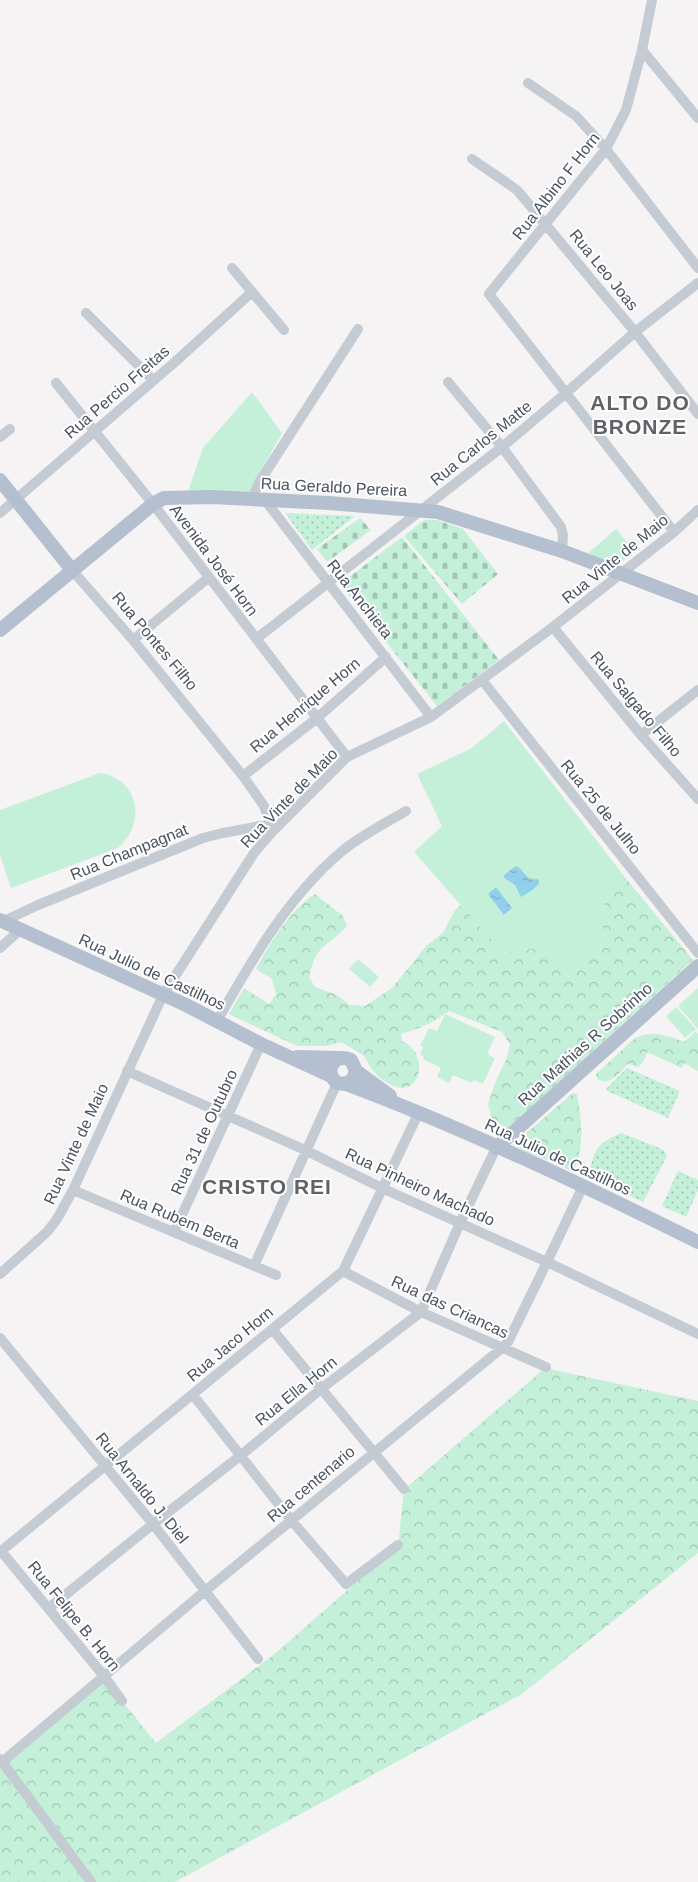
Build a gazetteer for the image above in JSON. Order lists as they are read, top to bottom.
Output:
{
  "streets": {
    "main road": [
      "Rua Geraldo Pereira",
      "Rua Pontes Filho",
      "Rua Julio de Castilhos",
      "Rua Mathias R Sobrinho"
    ],
    "street": [
      "Rua Albino F Horn",
      "Rua Leo Joas",
      "Rua Percio Freitas",
      "Rua Carlos Matte",
      "Rua Vinte de Maio",
      "Avenida José Horn",
      "Rua Anchieta",
      "Rua Salgado Filho",
      "Rua Henrique Horn",
      "Rua 25 de Julho",
      "Rua Champagnat",
      "Rua 31 de Outubro",
      "Rua Pinheiro Machado",
      "Rua Rubem Berta",
      "Rua das Criancas",
      "Rua Jaco Horn",
      "Rua Ella Horn",
      "Rua centenario",
      "Rua Arnaldo J. Diel",
      "Rua Felipe B. Horn"
    ]
  },
  "crossings": [
    ["Rua Albino F Horn", "Rua Leo Joas"],
    ["Rua Albino F Horn", "Rua Carlos Matte"],
    ["Rua Leo Joas", "Rua Carlos Matte"],
    ["Rua Percio Freitas", "Avenida José Horn"],
    ["Rua Percio Freitas", "Rua Pontes Filho"],
    ["Rua Carlos Matte", "Rua Geraldo Pereira"],
    ["Rua Carlos Matte", "Avenida José Horn"],
    ["Rua Carlos Matte", "Rua Anchieta"],
    ["Rua Geraldo Pereira", "Rua Vinte de Maio"],
    ["Rua Geraldo Pereira", "Avenida José Horn"],
    ["Rua Geraldo Pereira", "Rua Anchieta"],
    ["Rua Geraldo Pereira", "Rua Pontes Filho"],
    ["Rua Vinte de Maio", "Avenida José Horn"],
    ["Rua Vinte de Maio", "Rua Anchieta"],
    ["Rua Vinte de Maio", "Rua Pontes Filho"],
    ["Rua Vinte de Maio", "Rua Salgado Filho"],
    ["Rua Vinte de Maio", "Rua 25 de Julho"],
    ["Rua Vinte de Maio", "Rua Champagnat"],
    ["Rua Vinte de Maio", "Rua Julio de Castilhos"],
    ["Rua Vinte de Maio", "Rua Pinheiro Machado"],
    ["Rua Vinte de Maio", "Rua Rubem Berta"],
    ["Avenida José Horn", "Rua Henrique Horn"],
    ["Rua Anchieta", "Rua Henrique Horn"],
    ["Rua Pontes Filho", "Rua Henrique Horn"],
    ["Rua Pontes Filho", "Rua Champagnat"],
    ["Rua Champagnat", "Rua Julio de Castilhos"],
    ["Rua Julio de Castilhos", "Rua Mathias R Sobrinho"],
    ["Rua Julio de Castilhos", "Rua 31 de Outubro"],
    ["Rua Julio de Castilhos", "Rua Jaco Horn"],
    ["Rua Julio de Castilhos", "Rua Ella Horn"],
    ["Rua Julio de Castilhos", "Rua centenario"],
    ["Rua Mathias R Sobrinho", "Rua Ella Horn"],
    ["Rua 31 de Outubro", "Rua Pinheiro Machado"],
    ["Rua 31 de Outubro", "Rua Rubem Berta"],
    ["Rua Pinheiro Machado", "Rua Jaco Horn"],
    ["Rua Pinheiro Machado", "Rua Ella Horn"],
    ["Rua Pinheiro Machado", "Rua centenario"],
    ["Rua das Criancas", "Rua Jaco Horn"],
    ["Rua das Criancas", "Rua Ella Horn"],
    ["Rua das Criancas", "Rua centenario"],
    ["Rua Jaco Horn", "Rua Arnaldo J. Diel"],
    ["Rua Jaco Horn", "Rua Felipe B. Horn"],
    ["Rua Ella Horn", "Rua Arnaldo J. Diel"],
    ["Rua Ella Horn", "Rua Felipe B. Horn"],
    ["Rua centenario", "Rua Arnaldo J. Diel"],
    ["Rua centenario", "Rua Felipe B. Horn"]
  ],
  "districts": ["ALTO DO BRONZE", "CRISTO REI"]
}
